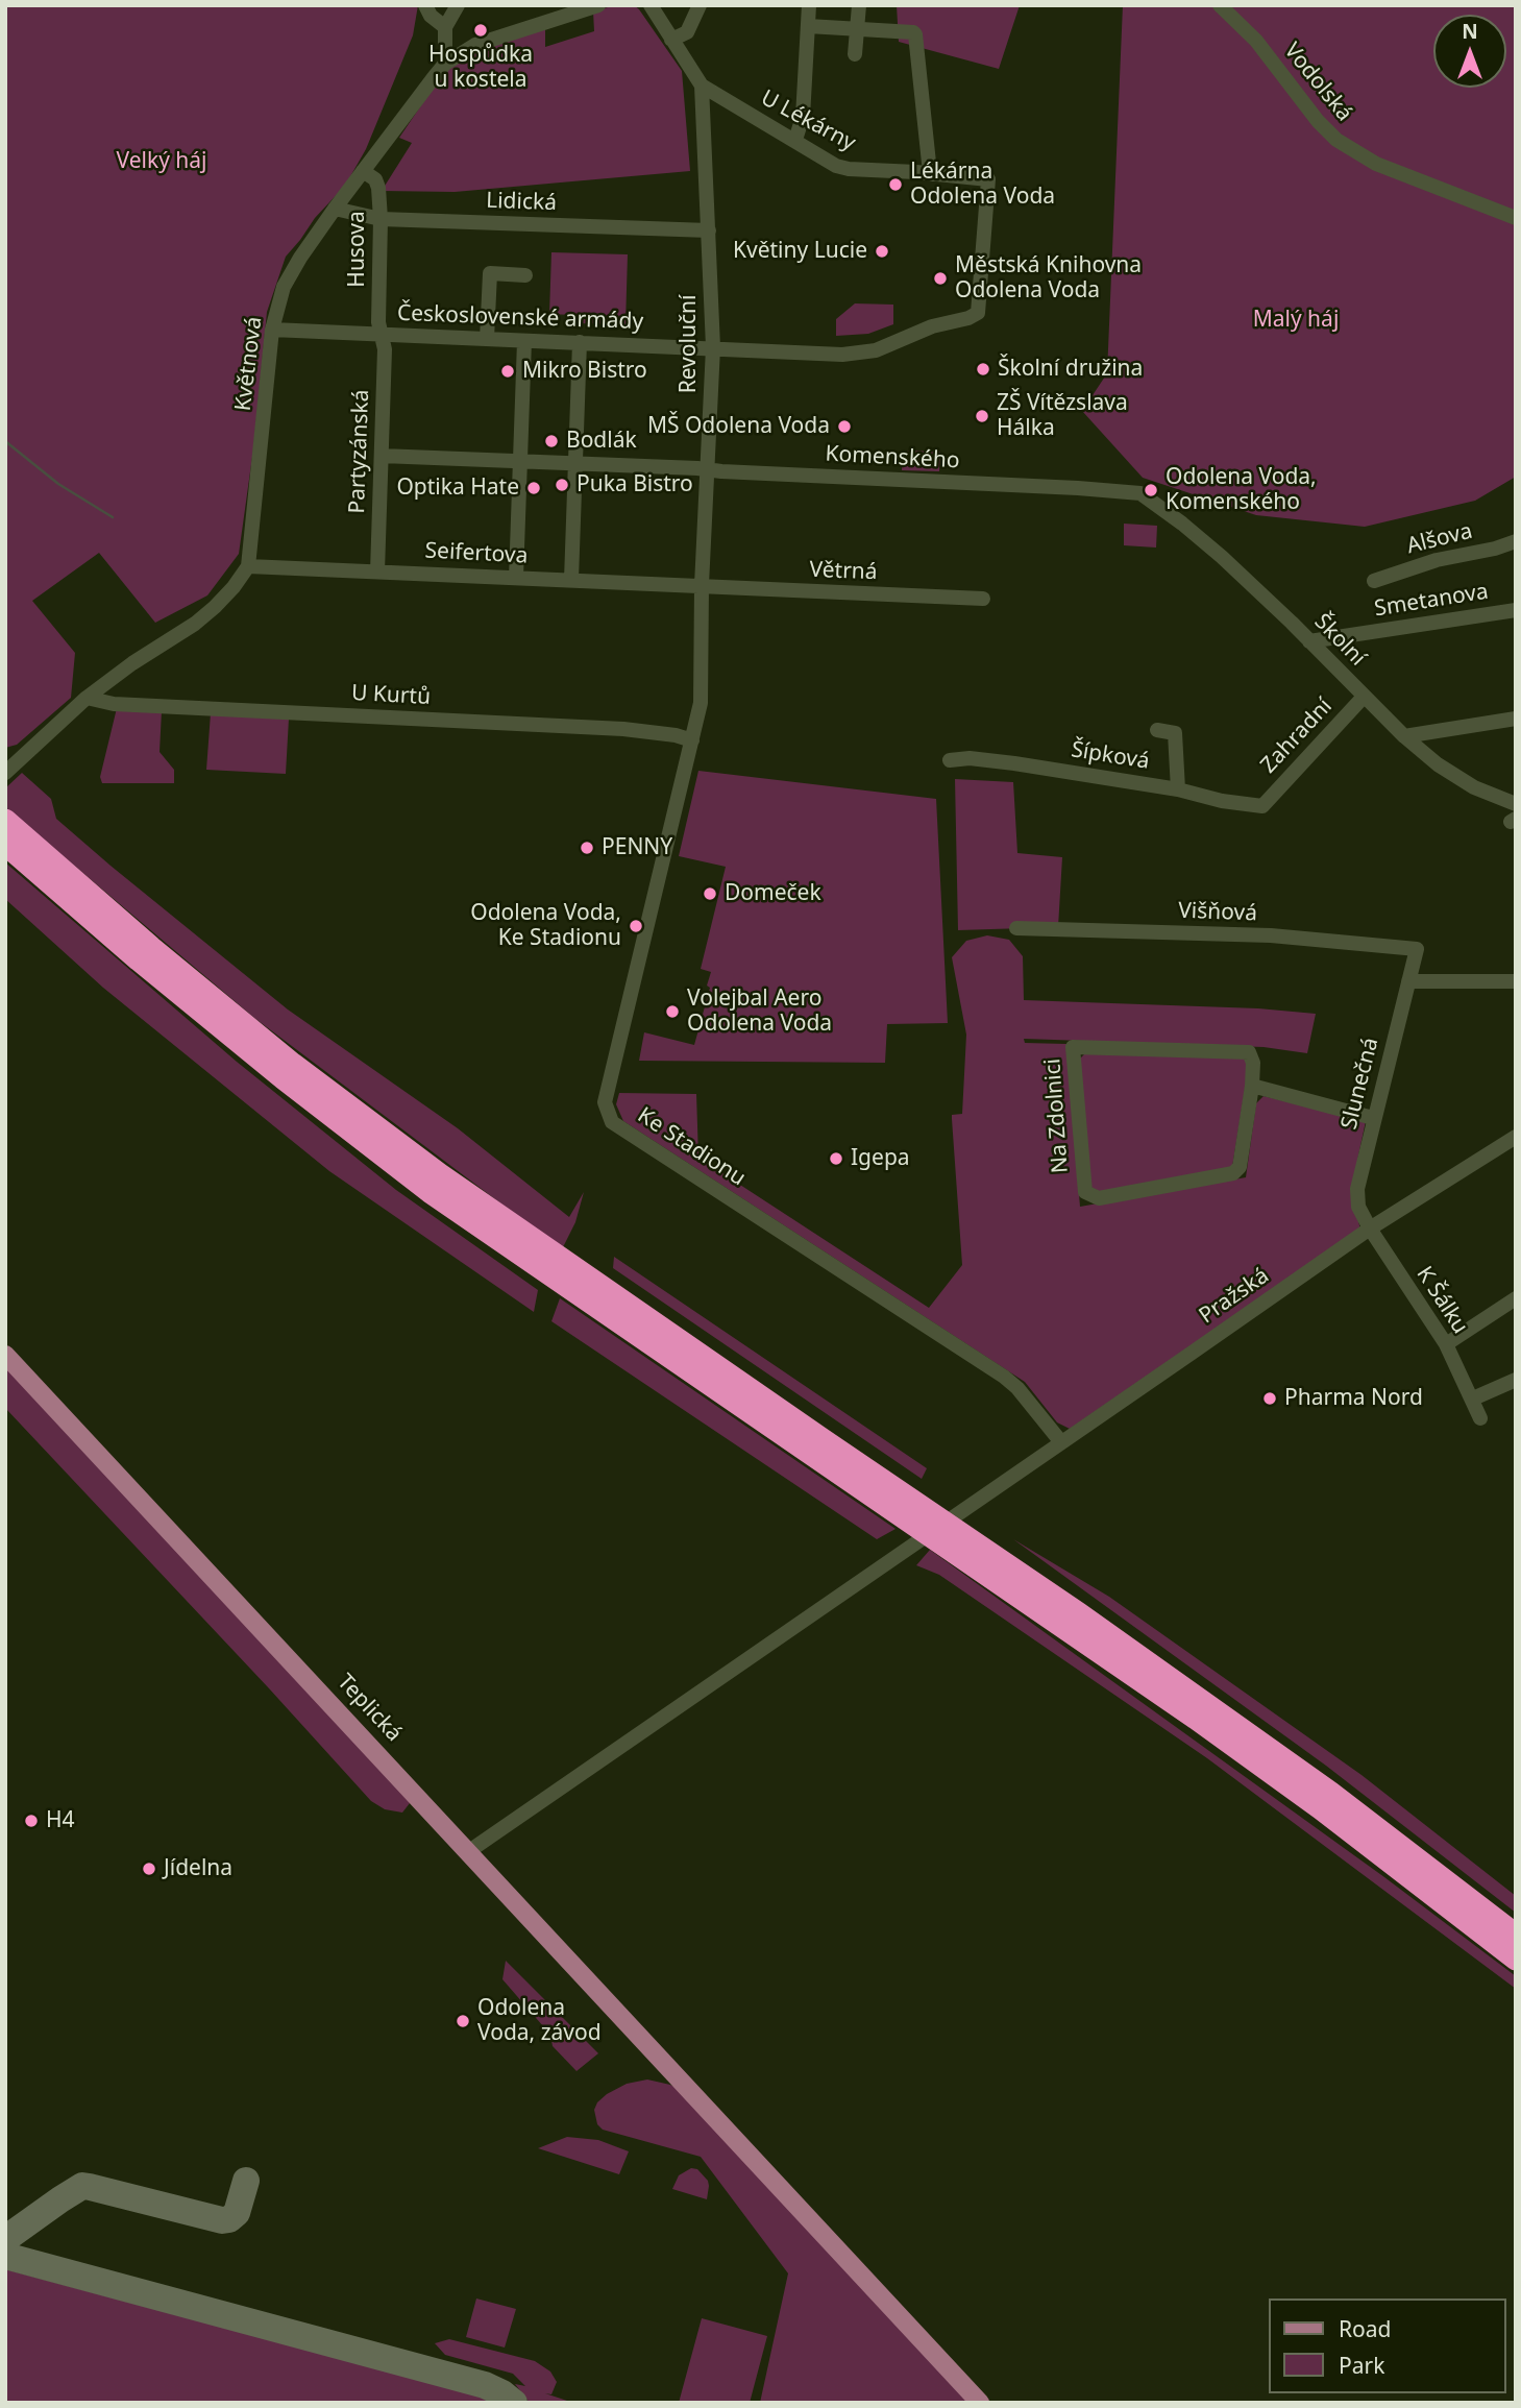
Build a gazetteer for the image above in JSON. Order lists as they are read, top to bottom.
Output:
{
  "streets": {
    "main road": ["Teplická"],
    "street": [
      "Vodolská",
      "U Lékárny",
      "Lidická",
      "Husova",
      "Československé armády",
      "Revoluční",
      "Květnová",
      "Partyzánská",
      "Komenského",
      "Alšova",
      "Seifertova",
      "Větrná",
      "Smetanova",
      "Školní",
      "U Kurtů",
      "Zahradní",
      "Šípková",
      "Višňová",
      "Slunečná",
      "Na Zdolnici",
      "Ke Stadionu",
      "Pražská",
      "K Šálku"
    ]
  },
  "crossings": [
    ["U Lékárny", "Československé armády"],
    ["U Lékárny", "Revoluční"],
    ["Lidická", "Husova"],
    ["Lidická", "Revoluční"],
    ["Lidická", "Květnová"],
    ["Husova", "Československé armády"],
    ["Husova", "Květnová"],
    ["Husova", "Partyzánská"],
    ["Československé armády", "Revoluční"],
    ["Československé armády", "Květnová"],
    ["Československé armády", "Partyzánská"],
    ["Revoluční", "Komenského"],
    ["Revoluční", "Seifertova"],
    ["Revoluční", "Větrná"],
    ["Revoluční", "U Kurtů"],
    ["Revoluční", "Ke Stadionu"],
    ["Květnová", "Seifertova"],
    ["Partyzánská", "Komenského"],
    ["Partyzánská", "Seifertova"],
    ["Komenského", "Školní"],
    ["Seifertova", "Větrná"],
    ["Smetanova", "Školní"],
    ["Školní", "Zahradní"],
    ["U Kurtů", "Ke Stadionu"],
    ["Zahradní", "Šípková"],
    ["Višňová", "Slunečná"],
    ["Slunečná", "Pražská"],
    ["Slunečná", "K Šálku"],
    ["Ke Stadionu", "Pražská"],
    ["Pražská", "K Šálku"],
    ["Pražská", "Teplická"]
  ],
  "parks": ["Velký háj", "Malý háj"],
  "places": [
    "Hospůdka u kostela",
    "Lékárna Odolena Voda",
    "Květiny Lucie",
    "Městská Knihovna Odolena Voda",
    "Školní družina",
    "Mikro Bistro",
    "ZŠ Vítězslava Hálka",
    "MŠ Odolena Voda",
    "Bodlák",
    "Puka Bistro",
    "Optika Hate",
    "Odolena Voda, Komenského",
    "PENNY",
    "Domeček",
    "Odolena Voda, Ke Stadionu",
    "Volejbal Aero Odolena Voda",
    "Igepa",
    "Pharma Nord",
    "H4",
    "Jídelna",
    "Odolena Voda, závod"
  ],
  "legend": ["Road", "Park"],
  "north": "top"
}
